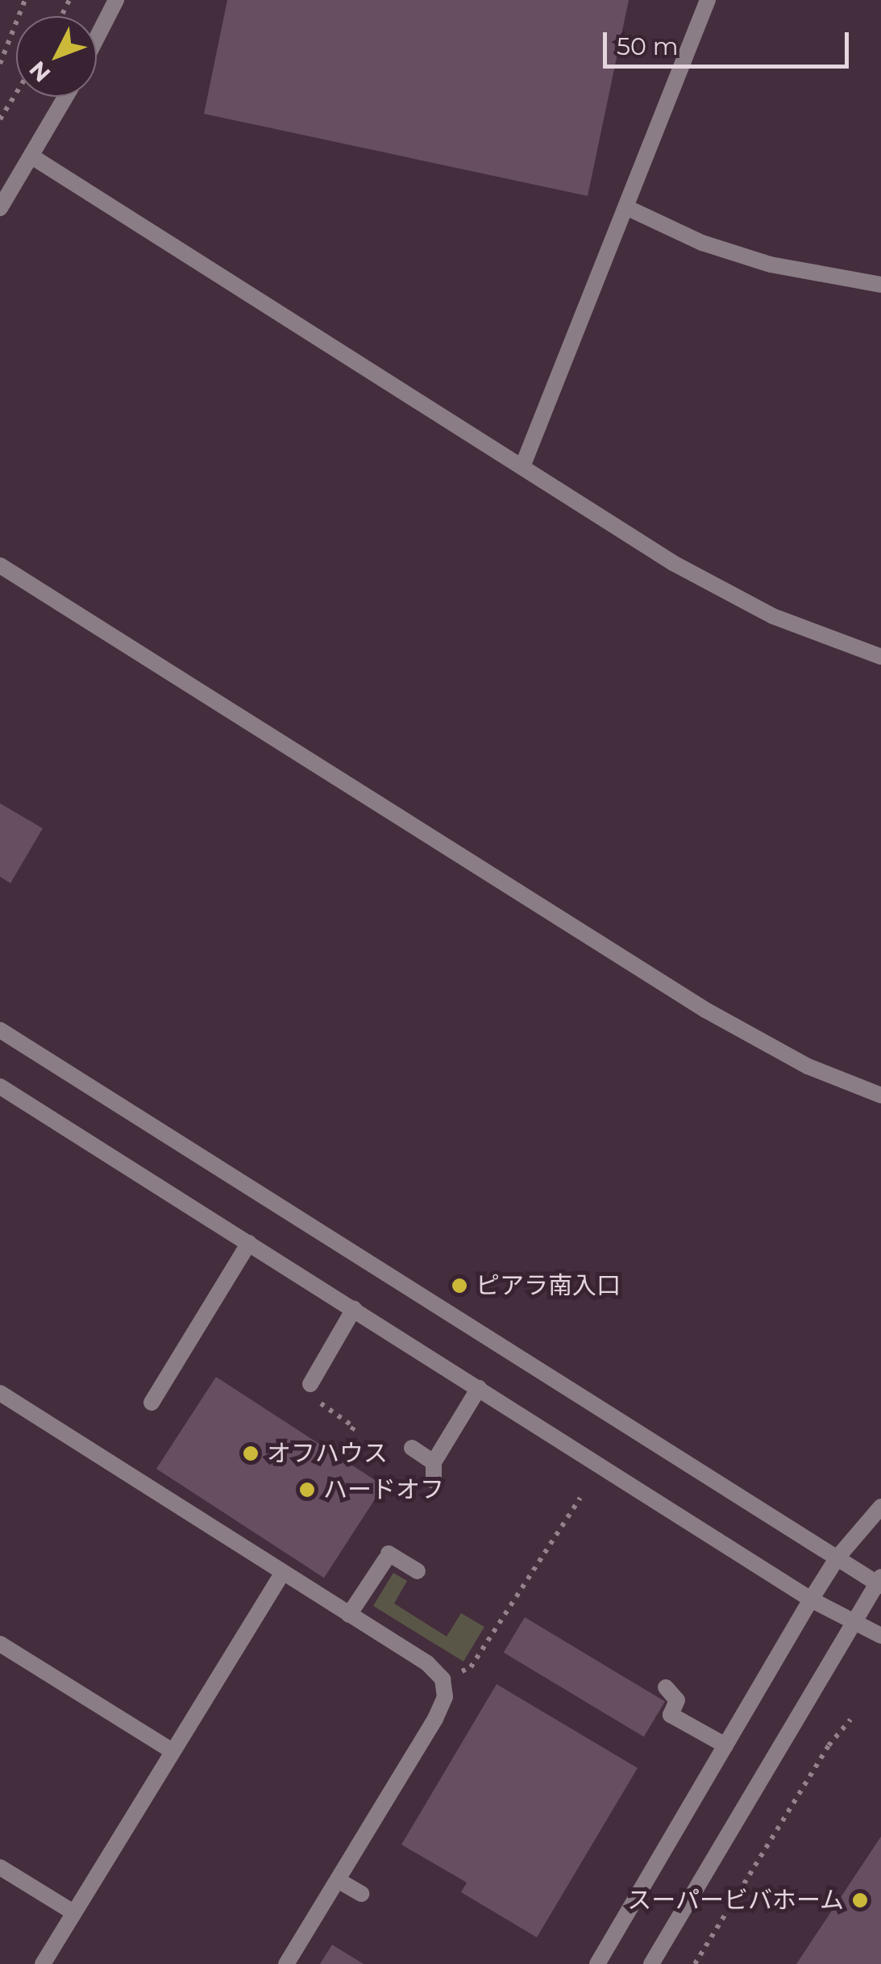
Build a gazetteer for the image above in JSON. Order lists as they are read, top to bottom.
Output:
{
  "places": [
    "ピアラ南入口",
    "オフハウス",
    "ハードオフ",
    "スーパービバホーム"
  ],
  "scale_bar": "50 m",
  "north": "bottom left"
}
